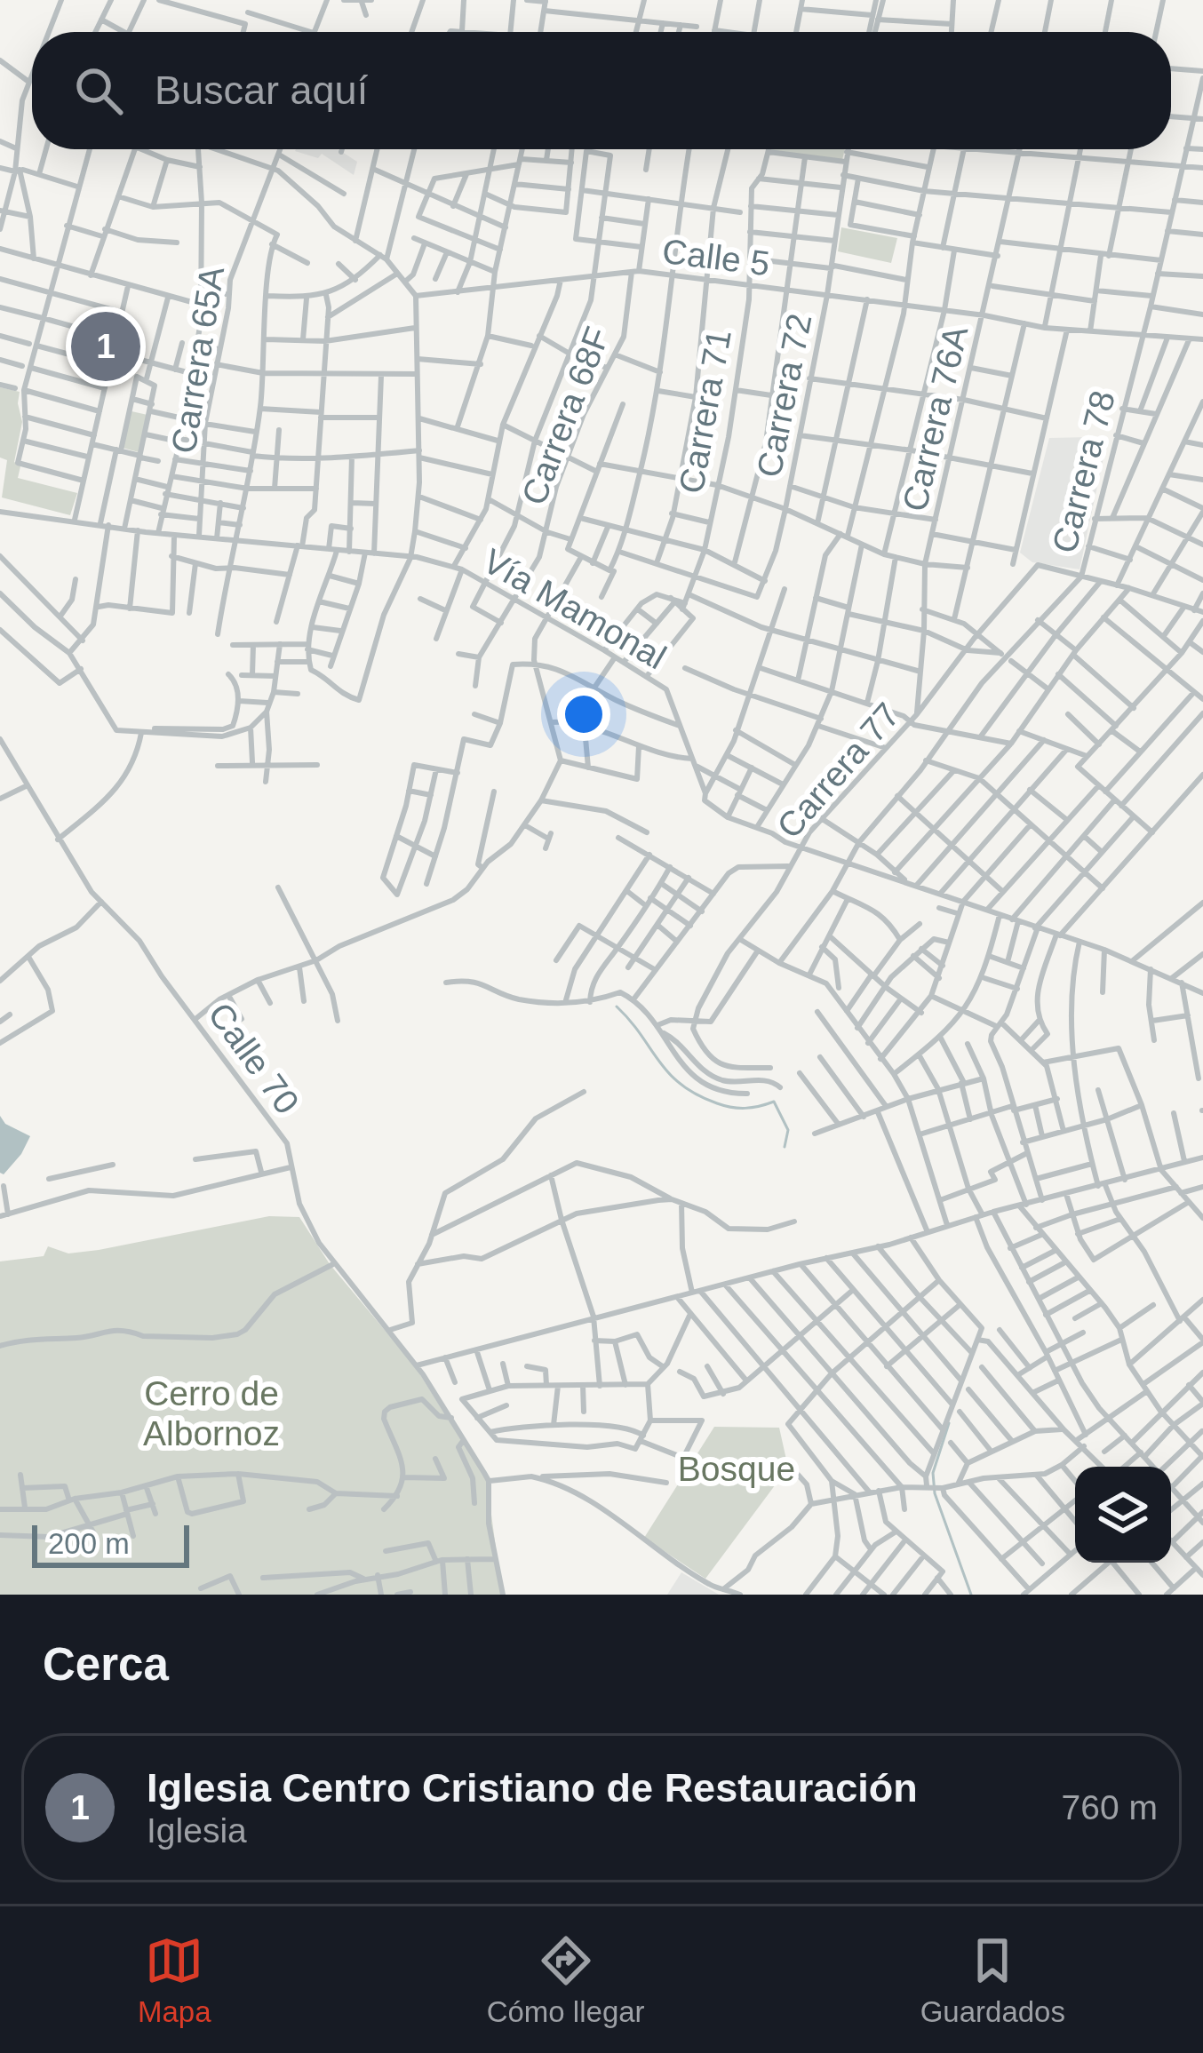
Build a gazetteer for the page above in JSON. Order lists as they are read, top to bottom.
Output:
{
  "streets": {
    "street": [
      "Calle 5",
      "Carrera 65A",
      "Carrera 72",
      "Carrera 71",
      "Carrera 68F",
      "Carrera 76A",
      "Carrera 78",
      "Vía Mamonal",
      "Carrera 77",
      "Calle 70"
    ]
  },
  "crossings": [
    ["Calle 5", "Carrera 72"],
    ["Calle 5", "Carrera 71"],
    ["Calle 5", "Carrera 68F"],
    ["Calle 5", "Carrera 76A"],
    ["Calle 5", "Carrera 78"],
    ["Carrera 65A", "Vía Mamonal"],
    ["Carrera 72", "Carrera 71"],
    ["Carrera 71", "Vía Mamonal"],
    ["Carrera 68F", "Vía Mamonal"],
    ["Carrera 76A", "Carrera 77"],
    ["Carrera 78", "Vía Mamonal"],
    ["Carrera 78", "Carrera 77"],
    ["Vía Mamonal", "Carrera 77"]
  ],
  "parks": ["Cerro de Albornoz", "Bosque"],
  "scale_bar": "200 m",
  "page": {
    "search": "Buscar aquí",
    "pins": "1",
    "scale": "200 m",
    "heading": "Cerca",
    "list": [
      {
        "mark": "1",
        "name": "Iglesia Centro Cristiano de Restauración",
        "note": "Iglesia",
        "value": "760 m"
      }
    ],
    "nav": ["Mapa", "Cómo llegar", "Guardados"]
  }
}
